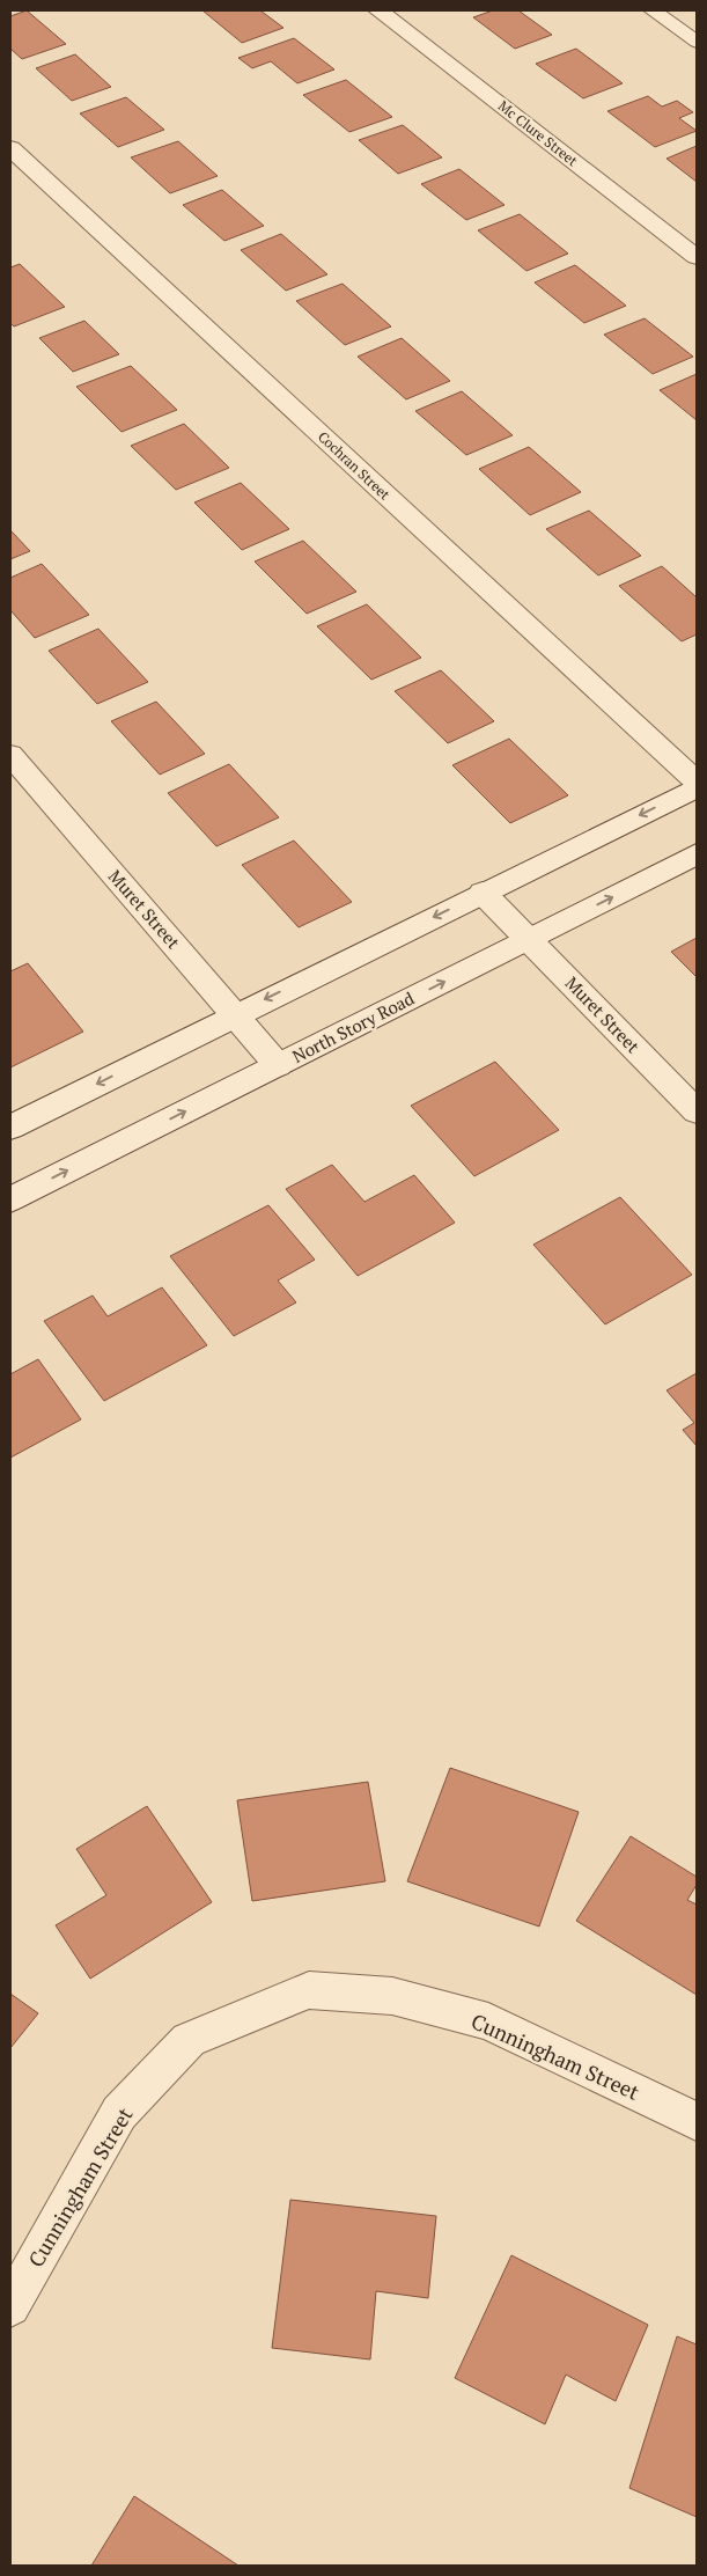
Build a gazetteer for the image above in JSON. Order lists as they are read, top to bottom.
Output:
{
  "streets": {
    "street": [
      "Mc Clure Street",
      "Cochran Street",
      "Muret Street",
      "North Story Road",
      "Cunningham Street"
    ]
  },
  "crossings": [
    ["Muret Street", "North Story Road"]
  ]
}
